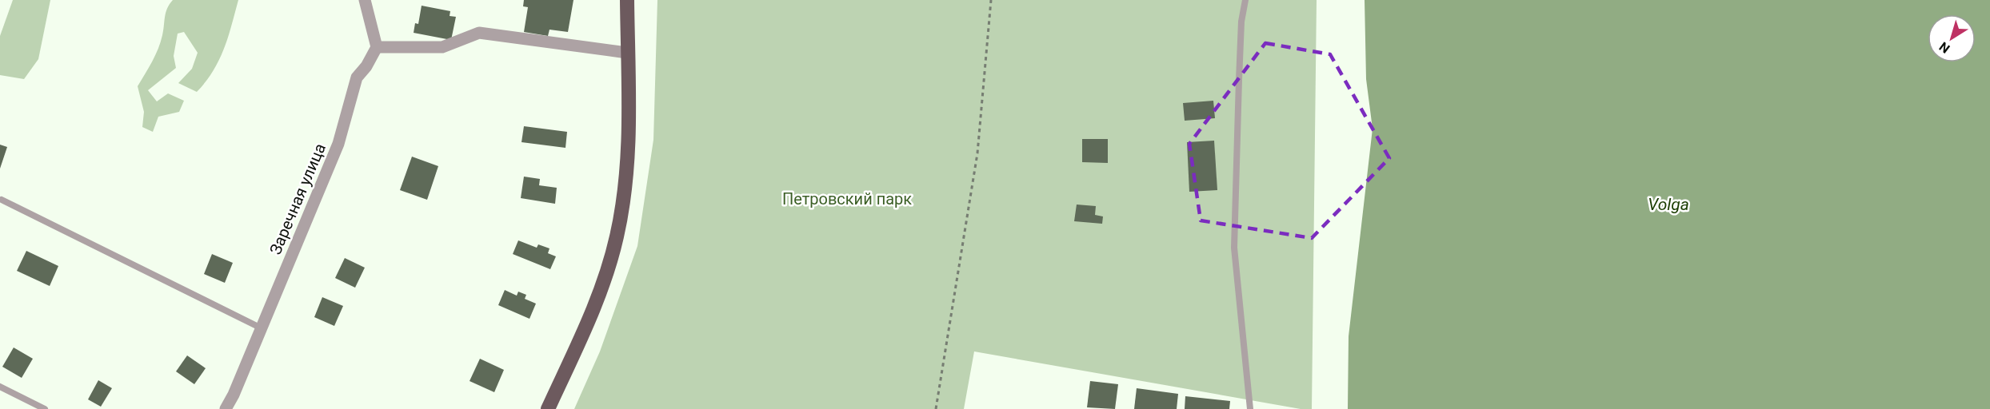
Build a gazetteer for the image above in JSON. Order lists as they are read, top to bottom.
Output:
{
  "streets": {
    "street": ["Заречная улица"]
  },
  "water": ["Volga"],
  "parks": ["Петровский парк"],
  "north": "bottom left"
}
